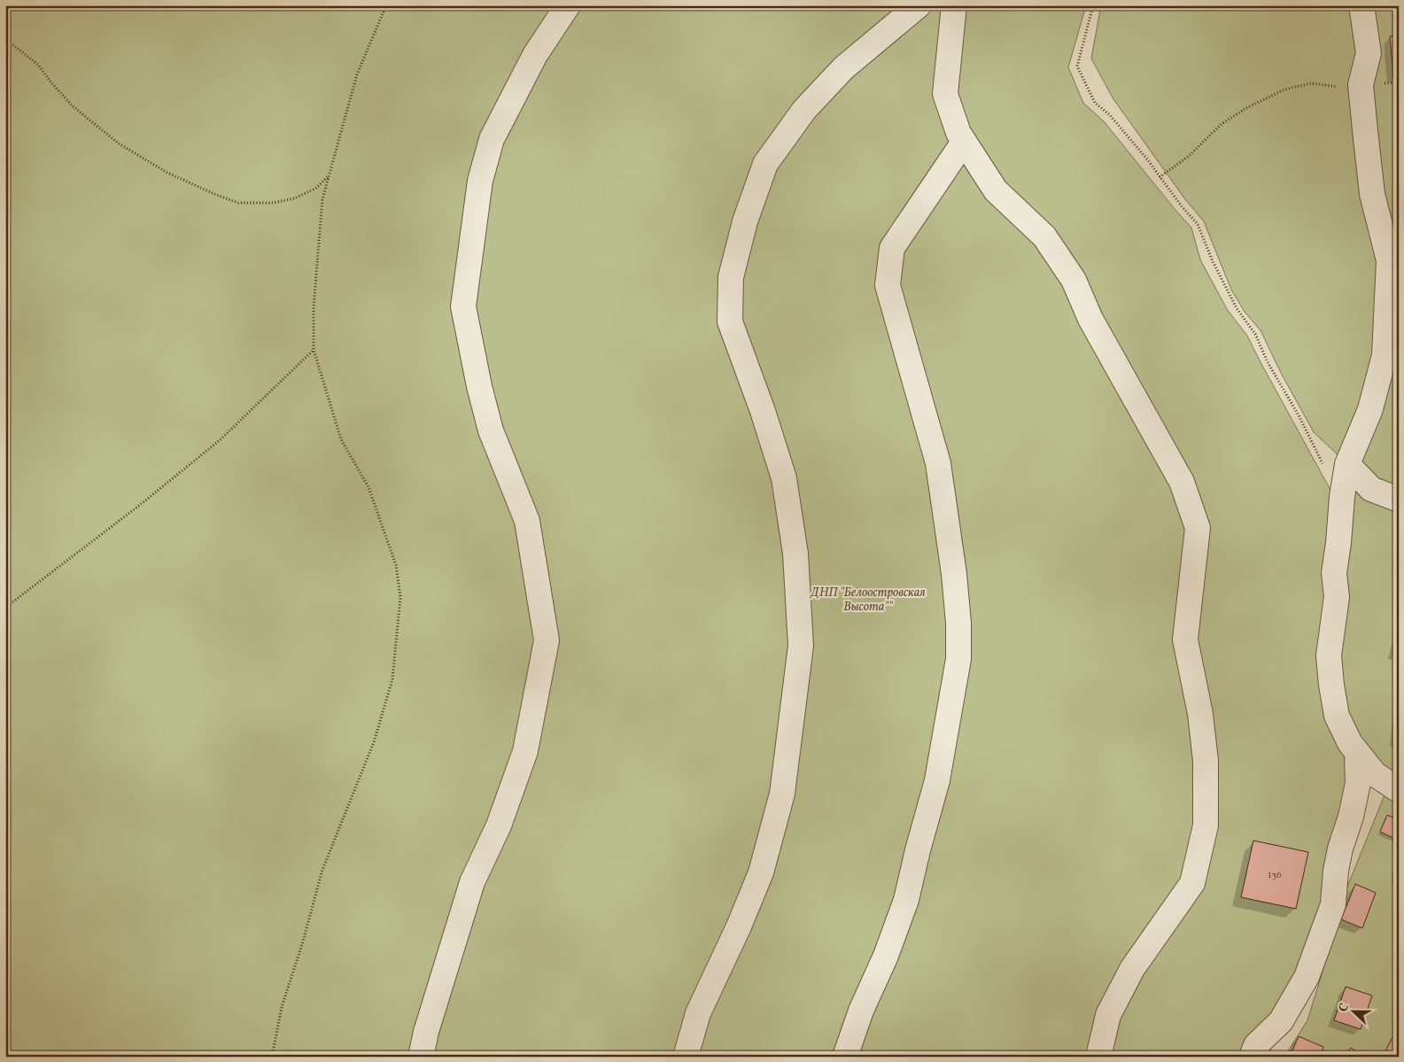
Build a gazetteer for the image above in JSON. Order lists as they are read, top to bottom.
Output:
{
  "parks": ["ДНП \"Белоостровская Высота\"\""],
  "house_numbers": ["136"],
  "north": "left"
}
